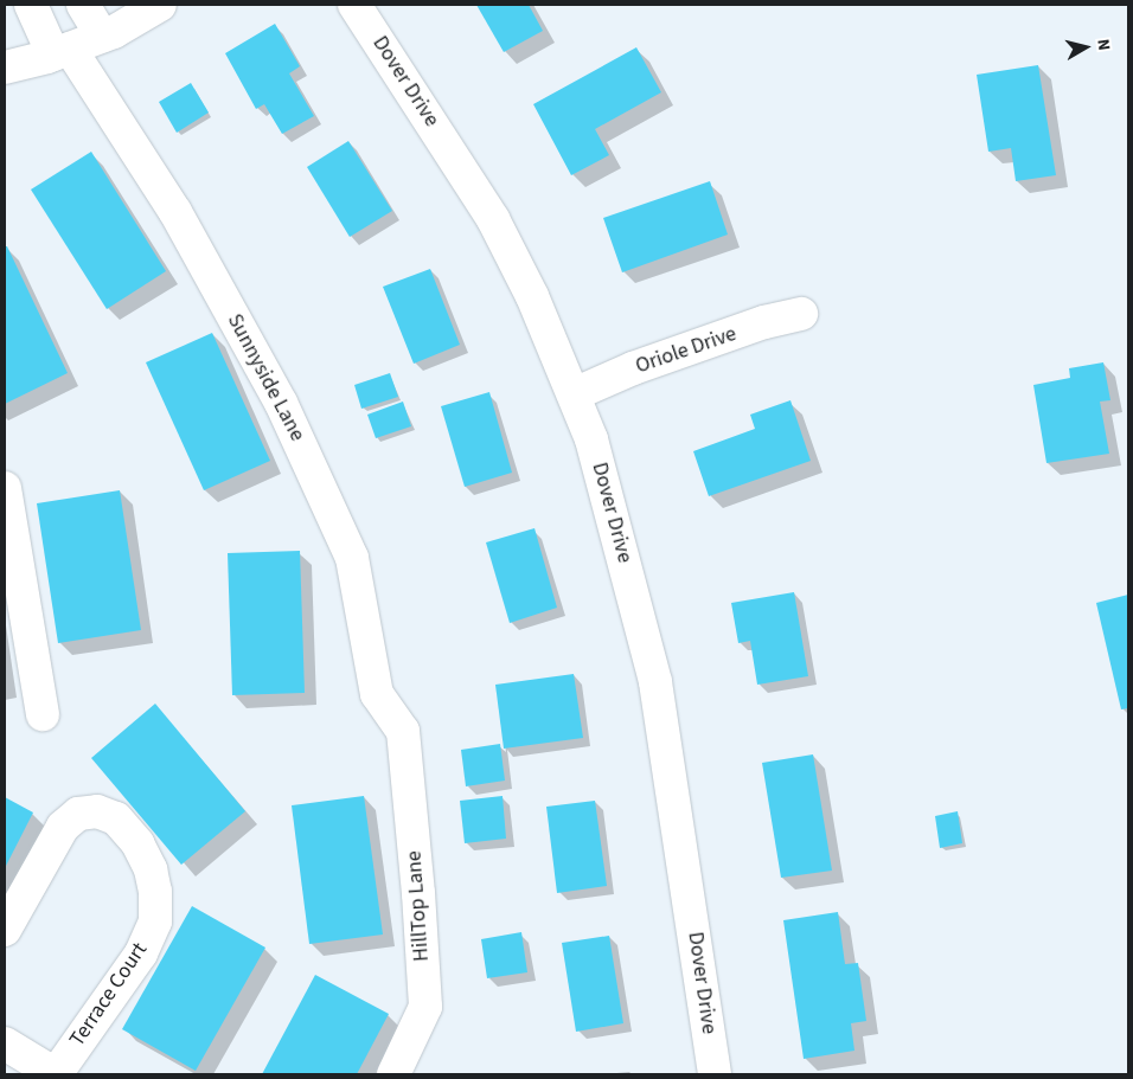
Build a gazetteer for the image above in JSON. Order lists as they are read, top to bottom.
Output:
{
  "streets": {
    "street": [
      "Dover Drive",
      "Oriole Drive",
      "Sunnyside Lane",
      "HillTop Lane",
      "Terrace Court"
    ]
  },
  "crossings": [
    ["Dover Drive", "Oriole Drive"],
    ["Sunnyside Lane", "HillTop Lane"]
  ],
  "north": "right"
}
